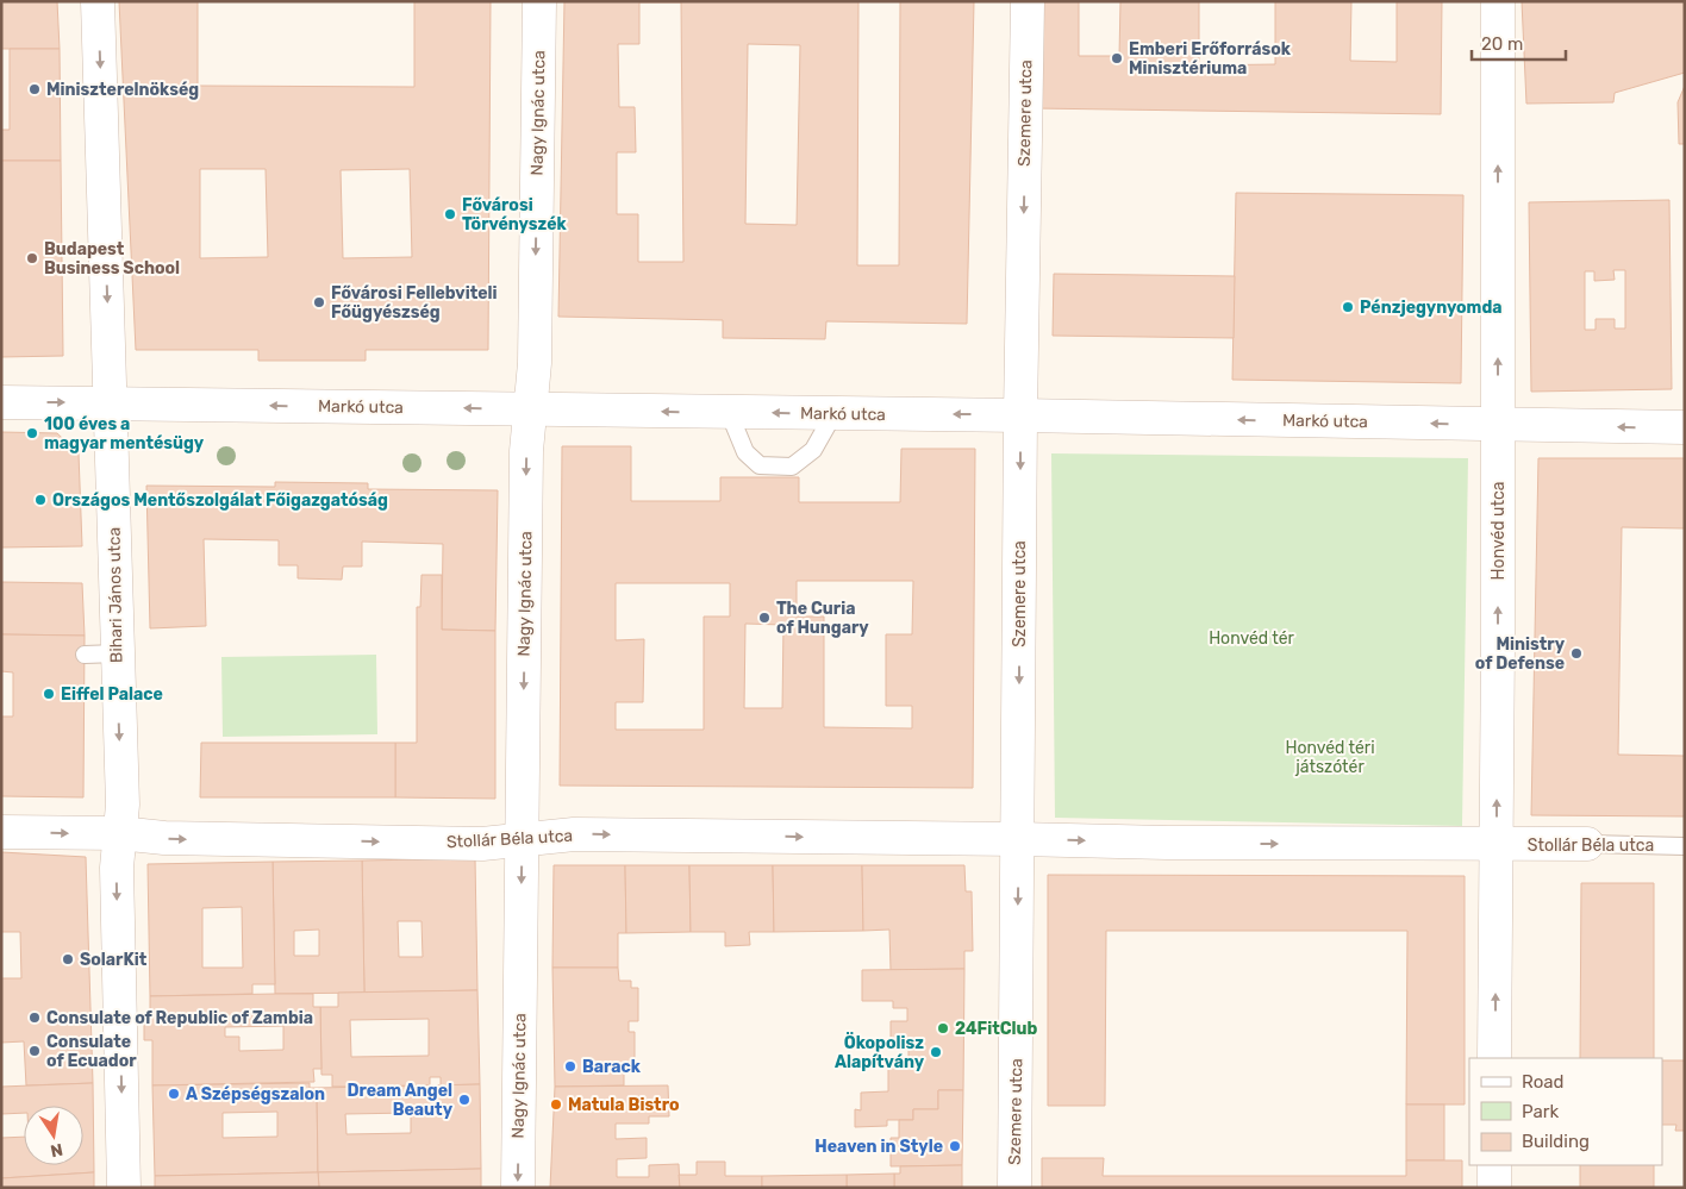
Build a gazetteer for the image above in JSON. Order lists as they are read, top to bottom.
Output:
{
  "streets": {
    "street": [
      "Nagy Ignác utca",
      "Szemere utca",
      "Markó utca",
      "Honvéd utca",
      "Bihari János utca",
      "Stollár Béla utca"
    ]
  },
  "crossings": [
    ["Nagy Ignác utca", "Markó utca"],
    ["Nagy Ignác utca", "Stollár Béla utca"],
    ["Szemere utca", "Markó utca"],
    ["Szemere utca", "Stollár Béla utca"],
    ["Markó utca", "Honvéd utca"],
    ["Markó utca", "Bihari János utca"],
    ["Honvéd utca", "Stollár Béla utca"],
    ["Bihari János utca", "Stollár Béla utca"]
  ],
  "one_way": [
    "Nagy Ignác utca",
    "Szemere utca",
    "Markó utca",
    "Honvéd utca",
    "Bihari János utca",
    "Stollár Béla utca"
  ],
  "parks": ["Honvéd tér", "Honvéd téri játszótér"],
  "places": [
    "Emberi Erőforrások Minisztériuma",
    "Miniszterelnökség",
    "Fővárosi Törvényszék",
    "Budapest Business School",
    "Fővárosi Fellebviteli Főügyészség",
    "Pénzjegynyomda",
    "100 éves a magyar mentésügy",
    "Országos Mentőszolgálat Főigazgatóság",
    "The Curia of Hungary",
    "Ministry of Defense",
    "Eiffel Palace",
    "SolarKit",
    "Consulate of Republic of Zambia",
    "24FitClub",
    "Consulate of Ecuador",
    "Ökopolisz Alapítvány",
    "Barack",
    "A Szépségszalon",
    "Dream Angel Beauty",
    "Matula Bistro",
    "Heaven in Style"
  ],
  "legend": ["Road", "Park", "Building"],
  "scale_bar": "20 m",
  "north": "bottom"
}
